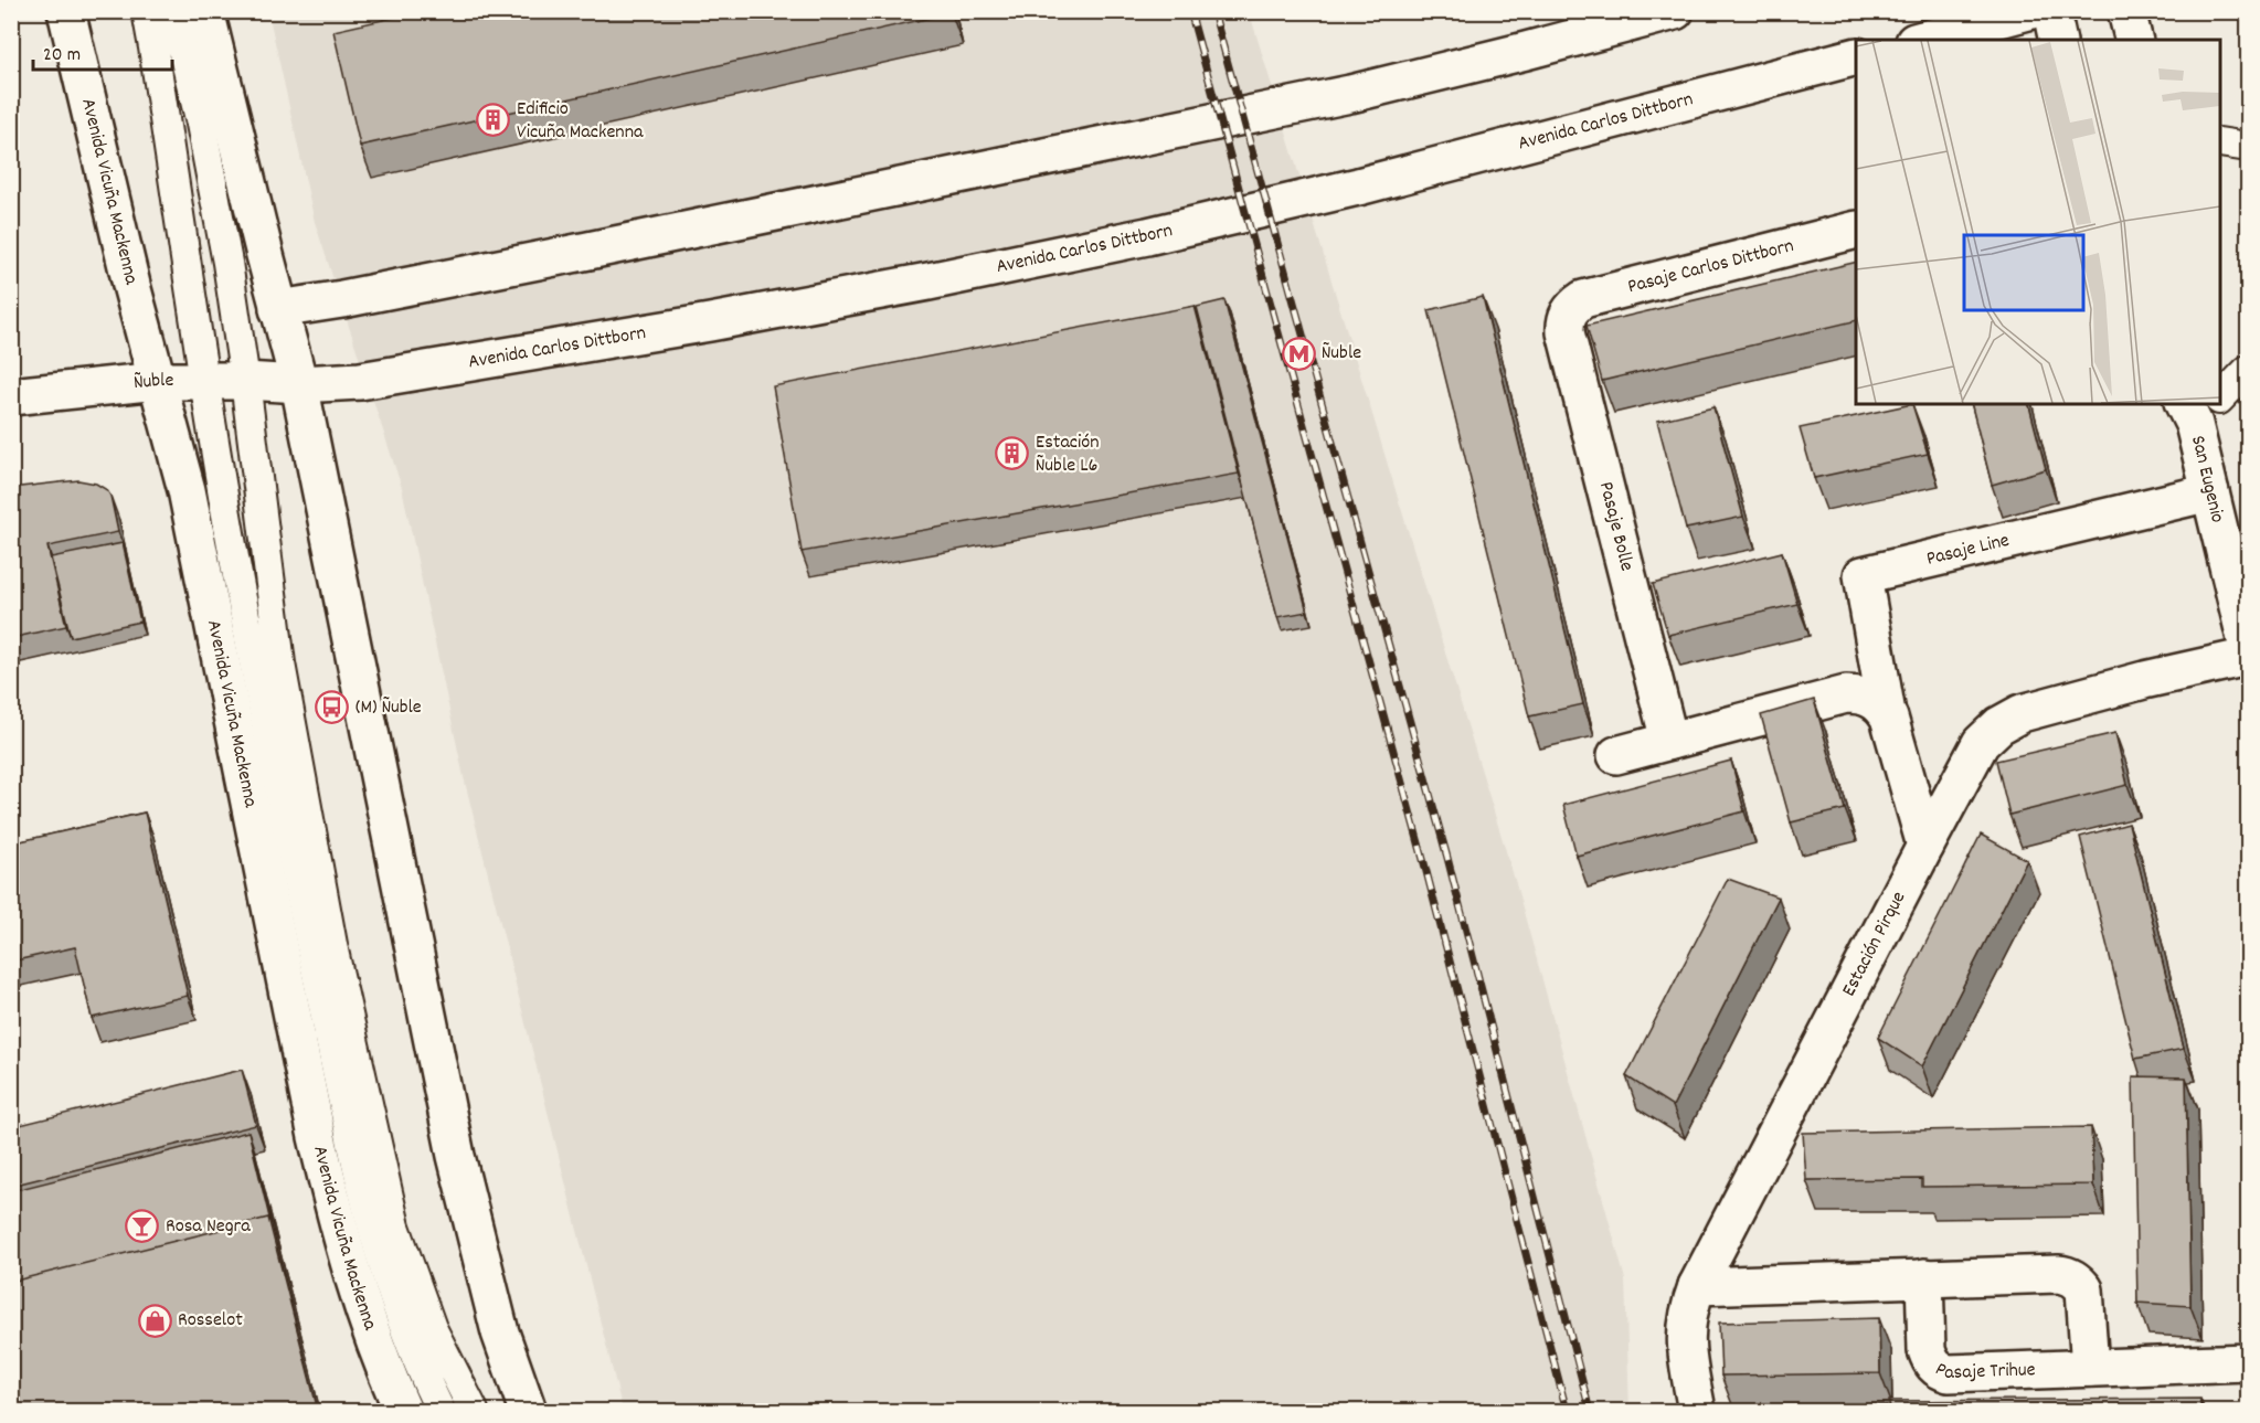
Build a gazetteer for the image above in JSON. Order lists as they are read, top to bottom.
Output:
{
  "streets": {
    "main road": [
      "Avenida Carlos Dittborn",
      "Avenida Vicuña Mackenna",
      "Pasaje Carlos Dittborn",
      "Ñuble",
      "San Eugenio",
      "Pasaje Bolle",
      "Pasaje Line",
      "Estación Pirque",
      "Pasaje Trihue"
    ]
  },
  "crossings": [
    ["Avenida Carlos Dittborn", "Ñuble"],
    ["Avenida Vicuña Mackenna", "Ñuble"],
    ["Pasaje Carlos Dittborn", "Pasaje Bolle"],
    ["San Eugenio", "Pasaje Line"],
    ["Pasaje Line", "Estación Pirque"]
  ],
  "places": {
    "building": ["Edificio Vicuña Mackenna", "Estación Ñuble L6"],
    "metro station": ["Ñuble"],
    "bus stop": ["(M) Ñuble"],
    "bar": ["Rosa Negra"],
    "shop": ["Rosselot"]
  },
  "scale_bar": "20 m"
}
